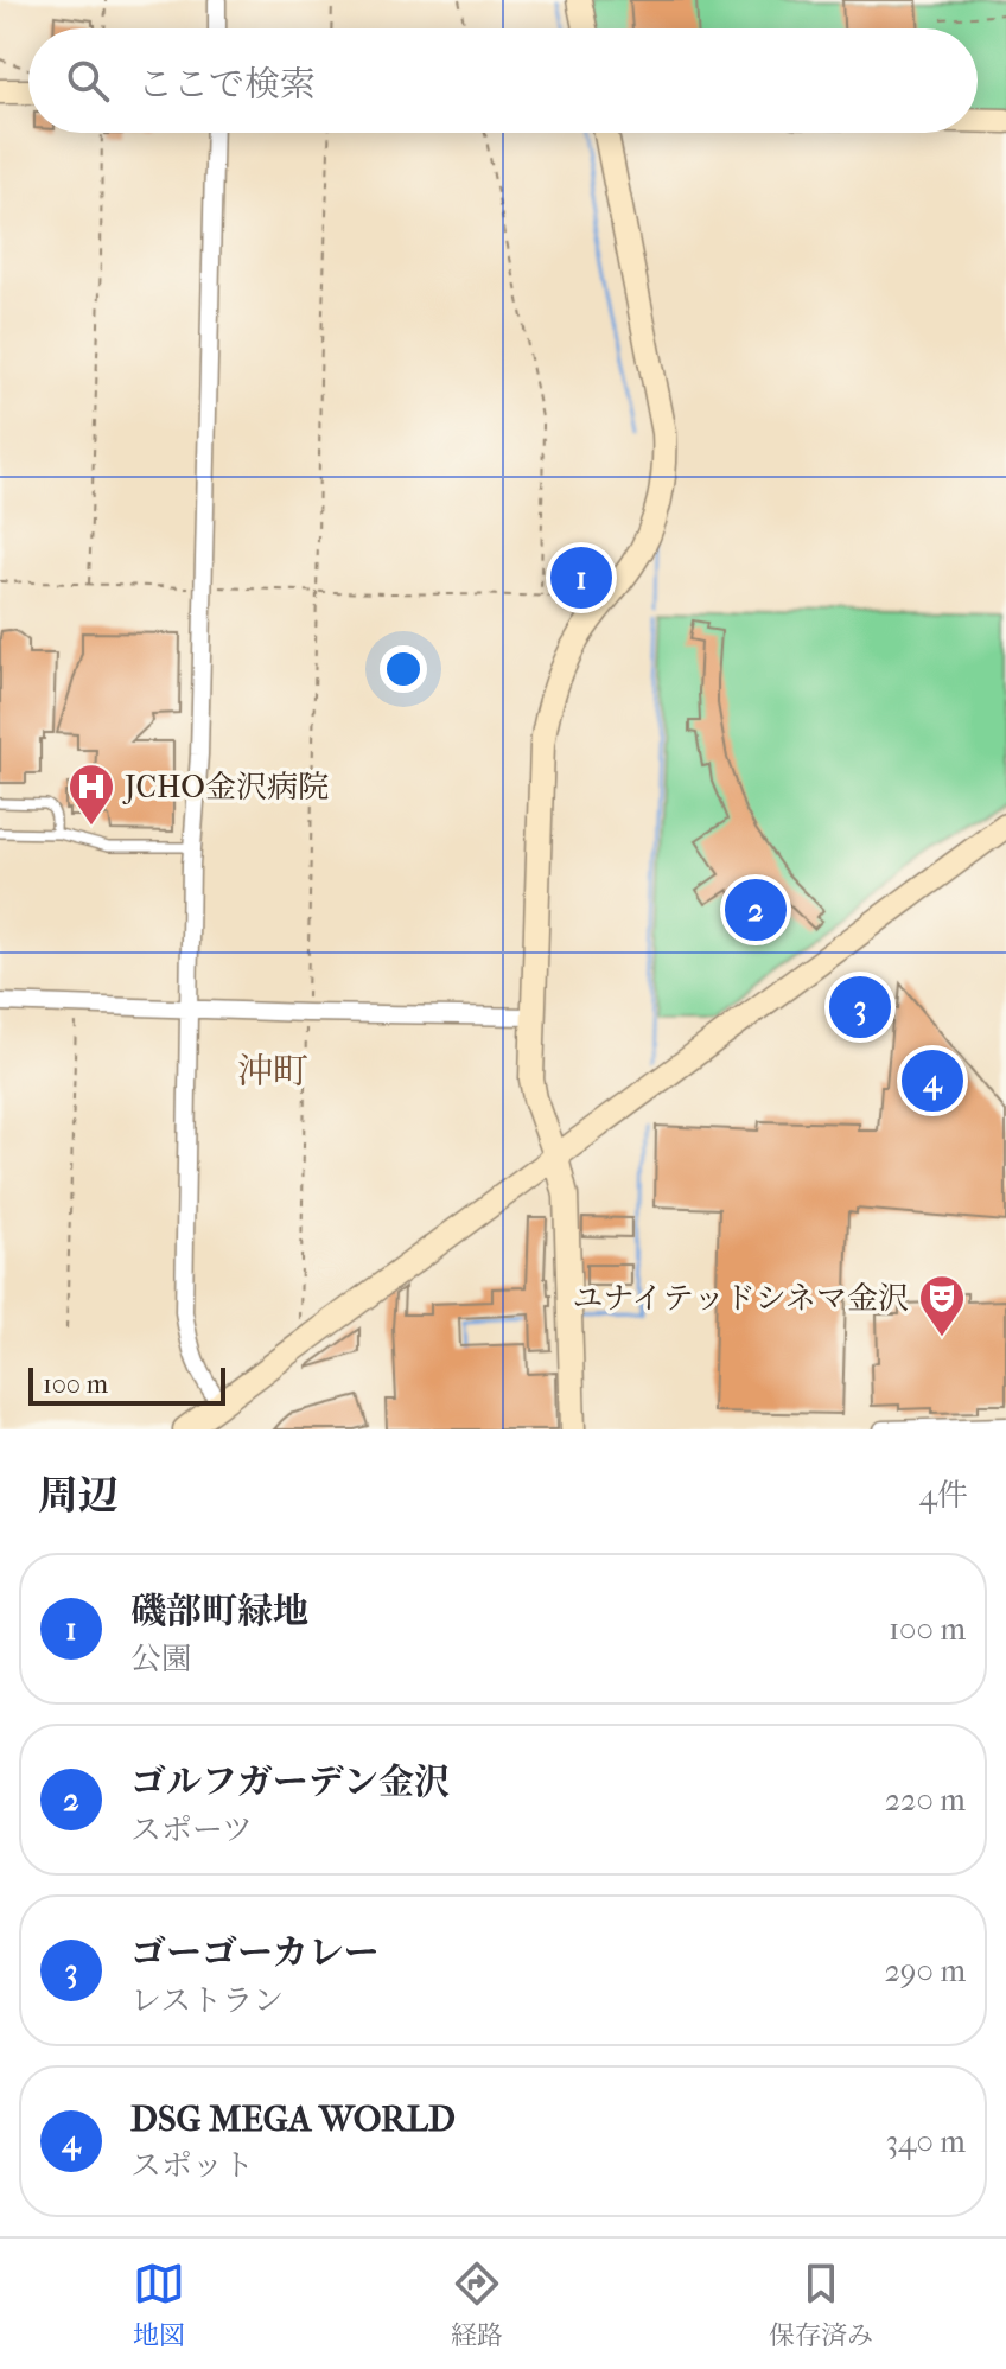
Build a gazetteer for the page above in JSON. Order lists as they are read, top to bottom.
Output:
{
  "districts": ["沖町"],
  "places": {
    "hospital": ["JCHO金沢病院"],
    "theatre": ["ユナイテッドシネマ金沢"]
  },
  "scale_bar": "100 m",
  "page": {
    "search": "ここで検索",
    "pins": [
      "1",
      "2",
      "3",
      "4"
    ],
    "scale": "100 m",
    "heading": ["周辺", "4件"],
    "list": [
      {
        "mark": "1",
        "name": "磯部町緑地",
        "note": "公園",
        "value": "100 m"
      },
      {
        "mark": "2",
        "name": "ゴルフガーデン金沢",
        "note": "スポーツ",
        "value": "220 m"
      },
      {
        "mark": "3",
        "name": "ゴーゴーカレー",
        "note": "レストラン",
        "value": "290 m"
      },
      {
        "mark": "4",
        "name": "DSG MEGA WORLD",
        "note": "スポット",
        "value": "340 m"
      }
    ],
    "nav": ["地図", "経路", "保存済み"]
  }
}
